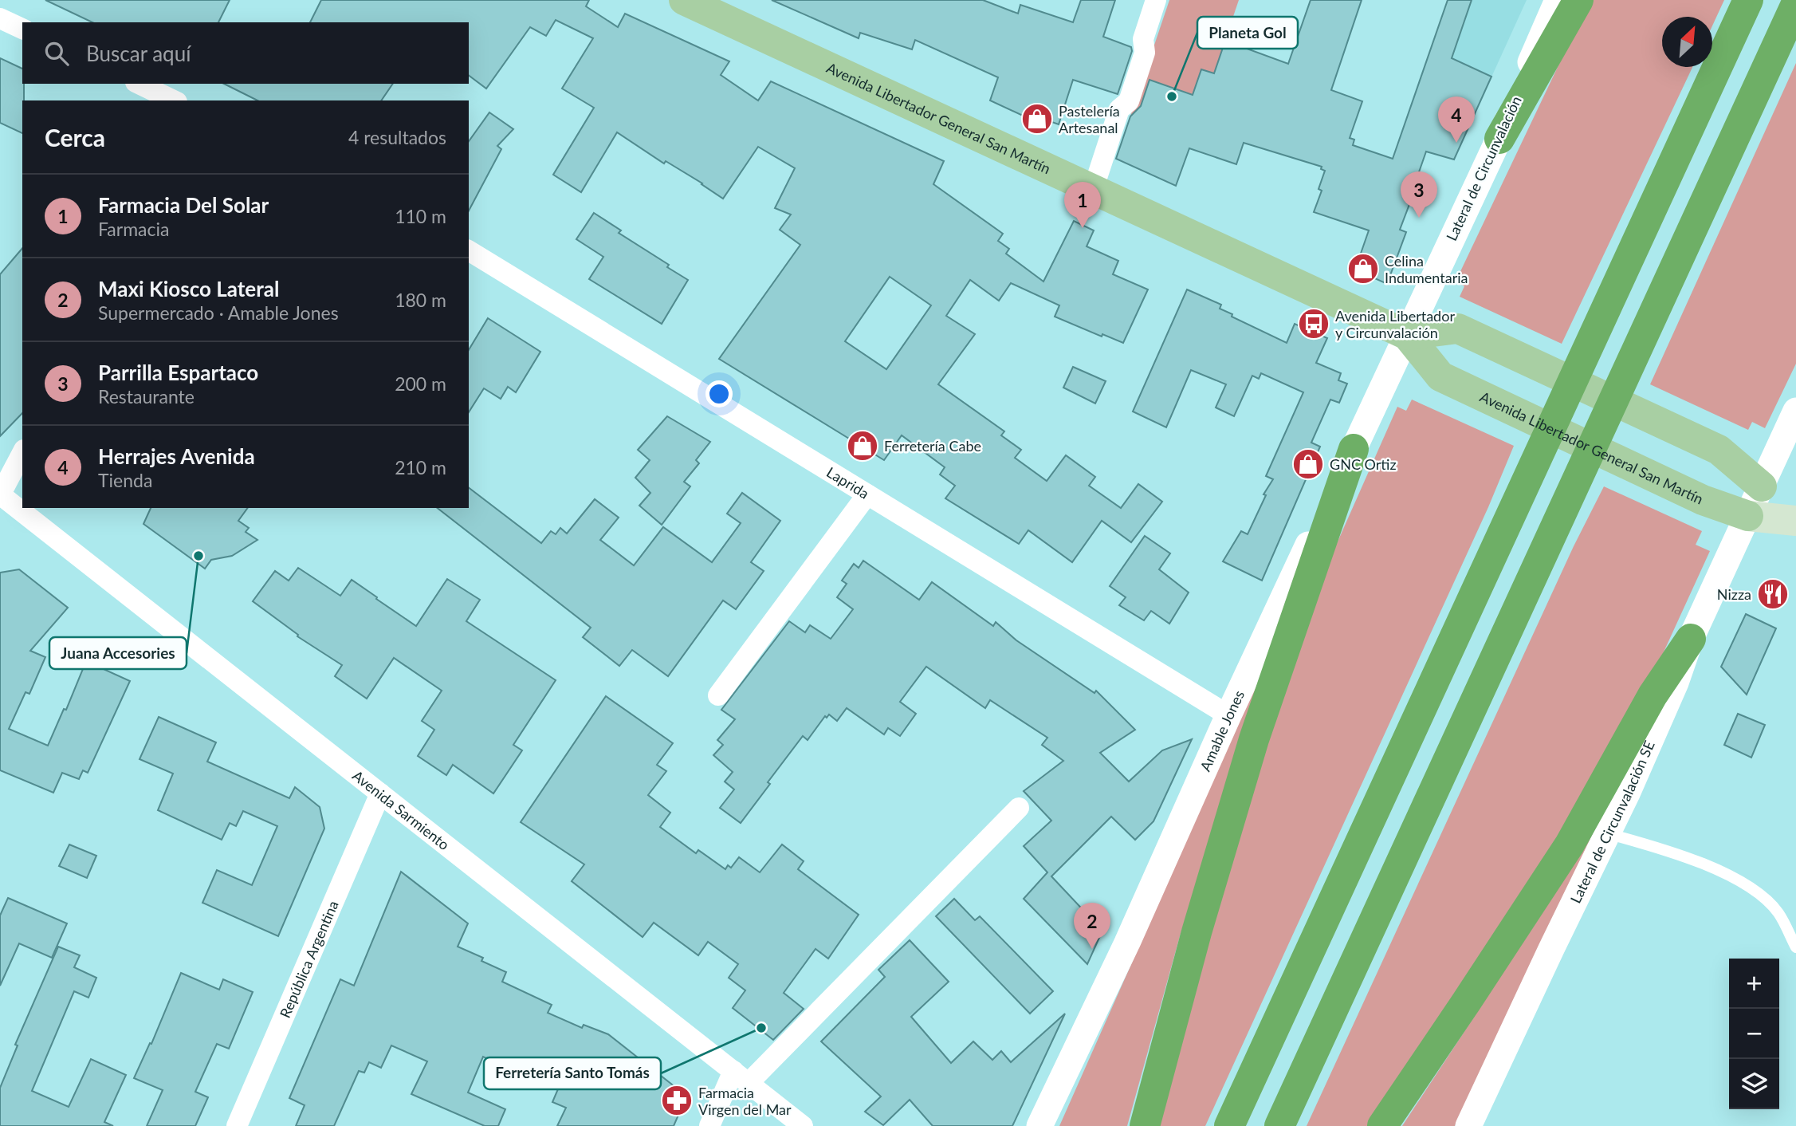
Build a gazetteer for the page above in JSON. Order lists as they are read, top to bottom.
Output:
{
  "streets": {
    "main road": ["Avenida Libertador General San Martín"],
    "street": [
      "Lateral de Circunvalación",
      "Laprida",
      "Amable Jones",
      "Avenida Sarmiento",
      "Lateral de Circunvalación SE",
      "República Argentina"
    ]
  },
  "crossings": [
    ["Avenida Libertador General San Martín", "Lateral de Circunvalación"],
    ["Avenida Libertador General San Martín", "Amable Jones"],
    ["Avenida Libertador General San Martín", "Lateral de Circunvalación SE"],
    ["Lateral de Circunvalación", "Amable Jones"],
    ["Laprida", "Amable Jones"],
    ["Avenida Sarmiento", "República Argentina"]
  ],
  "places": {
    "other": ["Planeta Gol", "Juana Accesories", "Ferretería Santo Tomás"],
    "shop": [
      "Pastelería Artesanal",
      "Celina Indumentaria",
      "Ferretería Cabe",
      "GNC Ortiz"
    ],
    "bus stop": ["Avenida Libertador y Circunvalación"],
    "restaurant": ["Nizza"],
    "pharmacy": ["Farmacia Virgen del Mar"]
  },
  "north": "top right",
  "page": {
    "search": "Buscar aquí",
    "pins": [
      "4",
      "3",
      "1",
      "2"
    ],
    "heading": ["Cerca", "4 resultados"],
    "list": [
      {
        "mark": "1",
        "name": "Farmacia Del Solar",
        "note": "Farmacia",
        "value": "110 m"
      },
      {
        "mark": "2",
        "name": "Maxi Kiosco Lateral",
        "note": "Supermercado · Amable Jones",
        "value": "180 m"
      },
      {
        "mark": "3",
        "name": "Parrilla Espartaco",
        "note": "Restaurante",
        "value": "200 m"
      },
      {
        "mark": "4",
        "name": "Herrajes Avenida",
        "note": "Tienda",
        "value": "210 m"
      }
    ],
    "map_buttons": ["+", "−"]
  }
}
